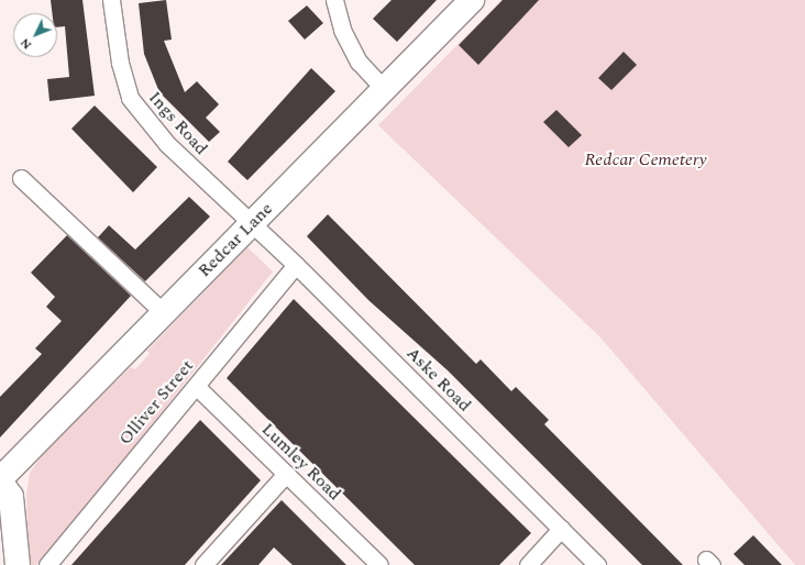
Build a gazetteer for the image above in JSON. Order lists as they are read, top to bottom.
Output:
{
  "streets": {
    "main road": ["Redcar Lane"],
    "street": [
      "Ings Road",
      "Aske Road",
      "Olliver Street",
      "Lumley Road"
    ]
  },
  "crossings": [
    ["Ings Road", "Redcar Lane"],
    ["Ings Road", "Aske Road"],
    ["Redcar Lane", "Aske Road"],
    ["Aske Road", "Olliver Street"],
    ["Olliver Street", "Lumley Road"]
  ],
  "parks": ["Redcar Cemetery"],
  "north": "bottom left"
}
